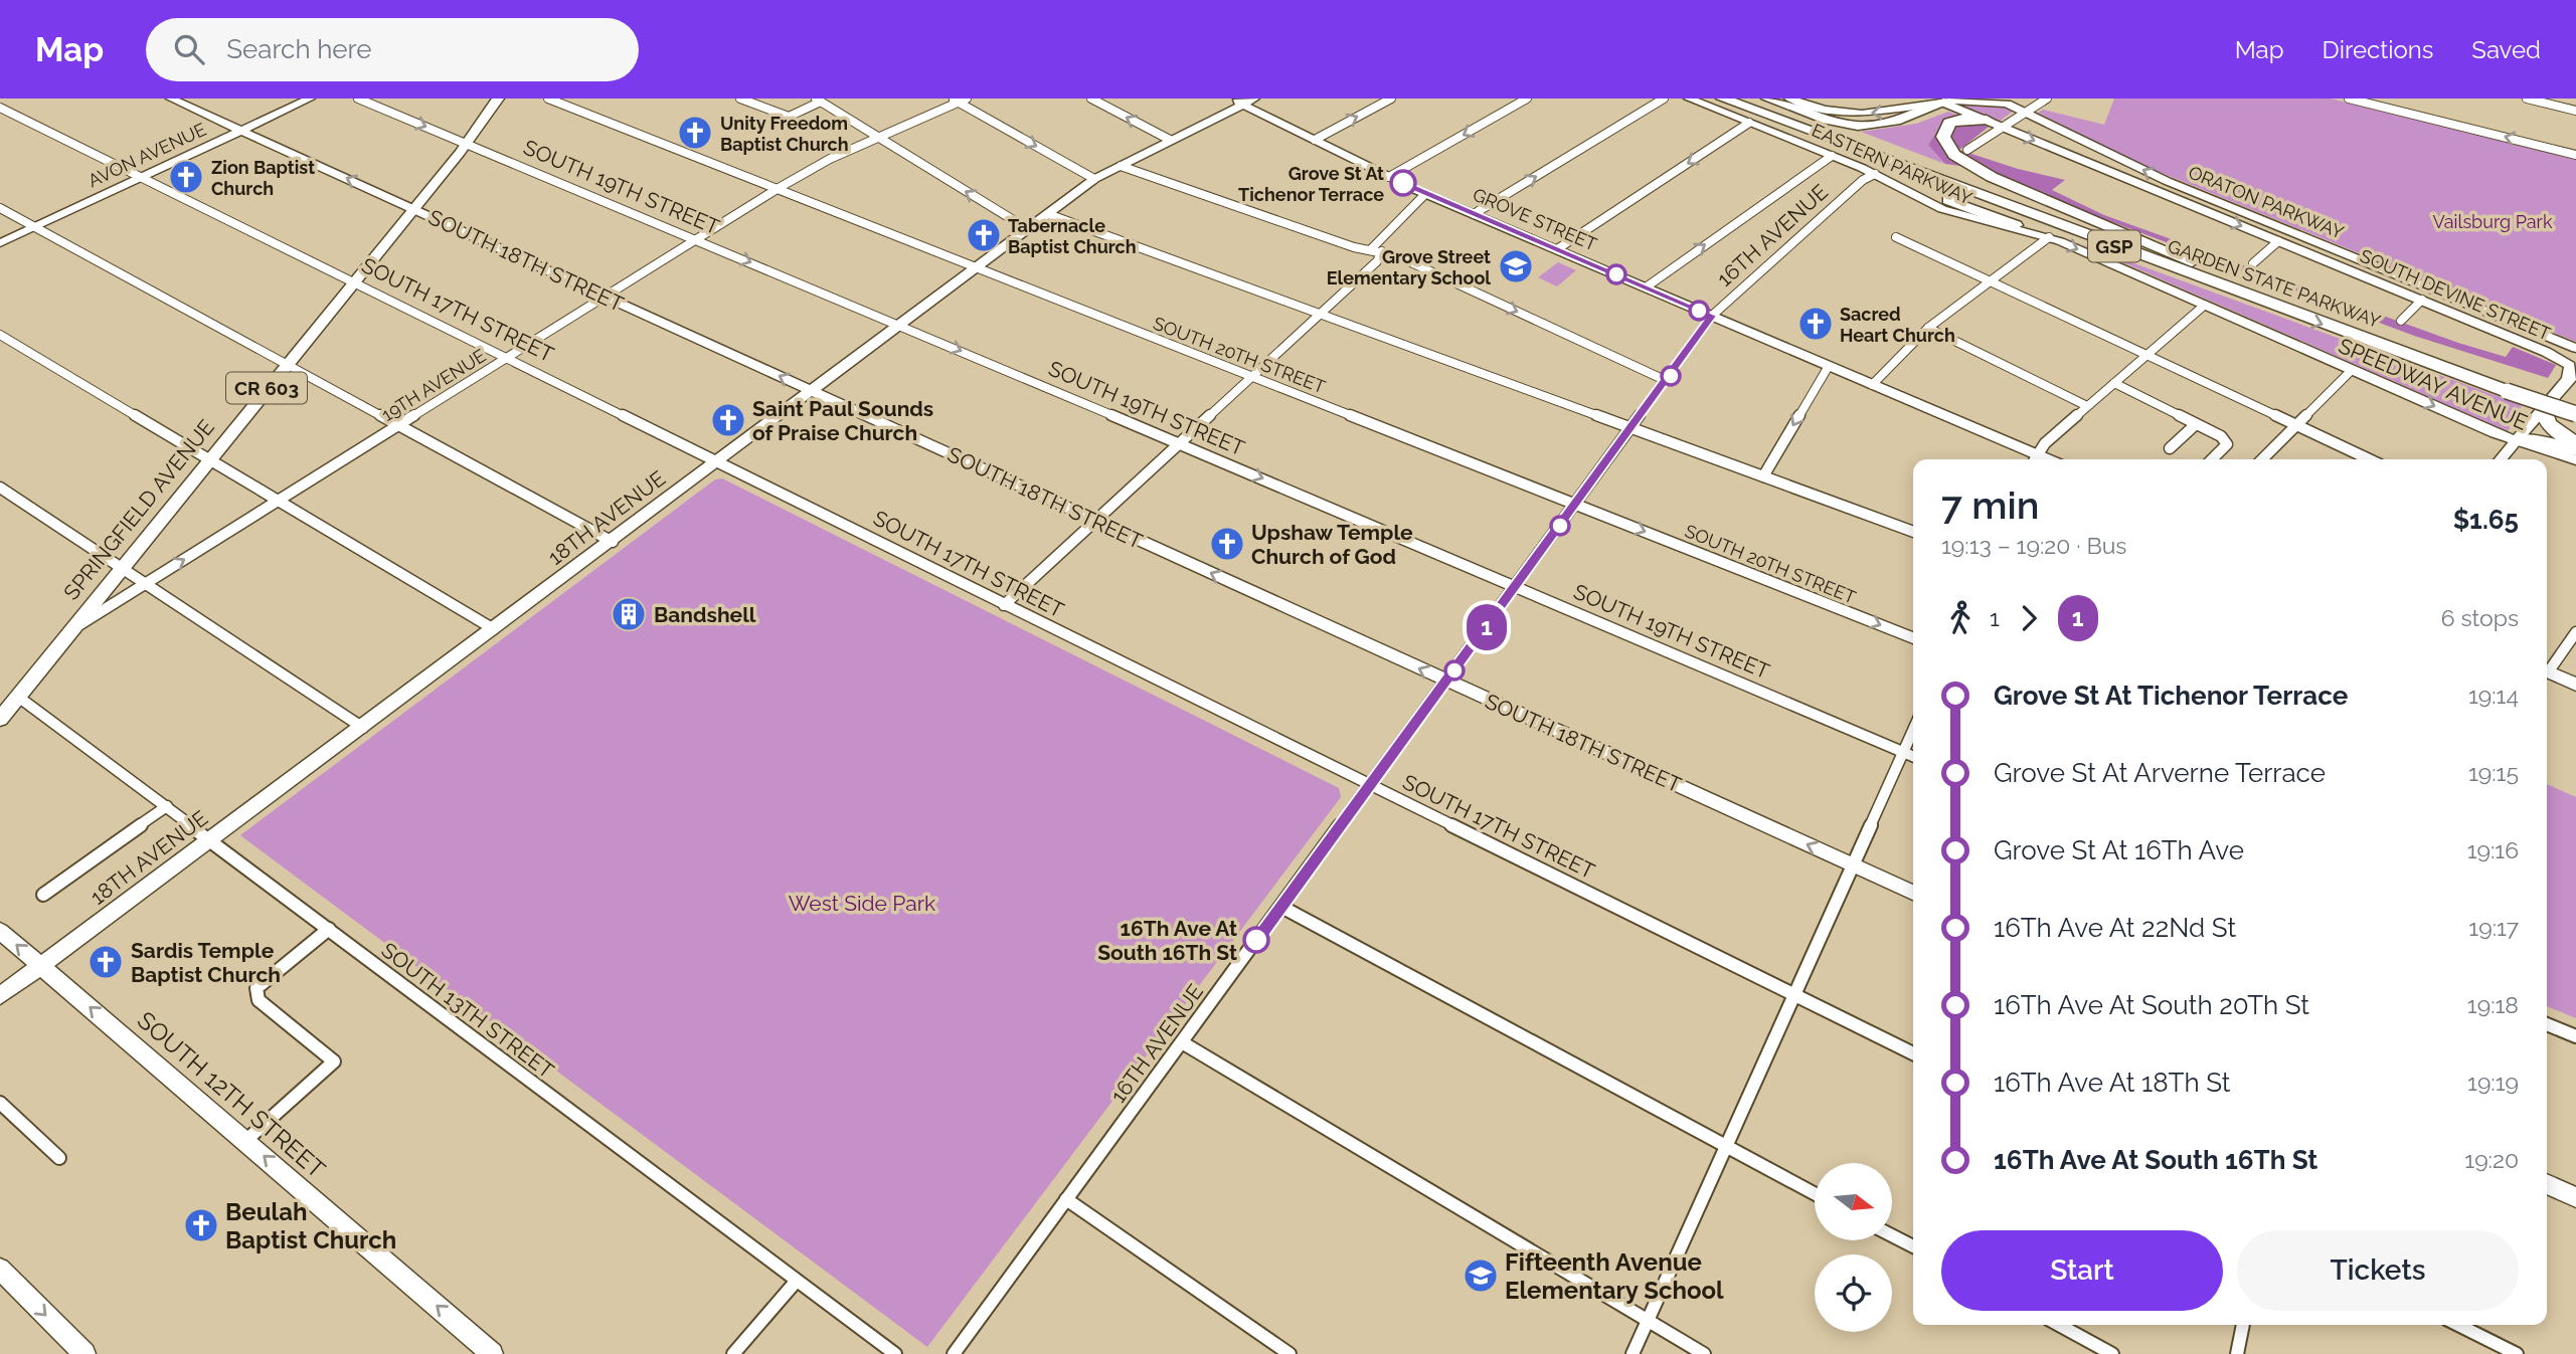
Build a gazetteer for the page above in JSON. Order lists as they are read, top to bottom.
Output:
{
  "streets": {
    "highway": ["GSP", "GARDEN STATE PARKWAY"],
    "main road": [
      "AVON AVENUE",
      "EASTERN PARKWAY",
      "ORATON PARKWAY",
      "GROVE STREET",
      "SOUTH 18TH STREET",
      "SOUTH DEVINE STREET",
      "SPEEDWAY AVENUE",
      "CR 603",
      "SPRINGFIELD AVENUE",
      "18TH AVENUE",
      "SOUTH 12TH STREET"
    ],
    "street": [
      "SOUTH 19TH STREET",
      "16TH AVENUE",
      "SOUTH 17TH STREET",
      "SOUTH 20TH STREET",
      "19TH AVENUE",
      "SOUTH 13TH STREET"
    ]
  },
  "crossings": [
    ["AVON AVENUE", "SOUTH 18TH STREET"],
    ["AVON AVENUE", "SOUTH 17TH STREET"],
    ["EASTERN PARKWAY", "16TH AVENUE"],
    ["EASTERN PARKWAY", "SPEEDWAY AVENUE"],
    ["SOUTH 19TH STREET", "16TH AVENUE"],
    ["SOUTH 19TH STREET", "19TH AVENUE"],
    ["SOUTH 19TH STREET", "SPRINGFIELD AVENUE"],
    ["SOUTH 19TH STREET", "18TH AVENUE"],
    ["ORATON PARKWAY", "SOUTH DEVINE STREET"],
    ["GROVE STREET", "16TH AVENUE"],
    ["GROVE STREET", "18TH AVENUE"],
    ["16TH AVENUE", "SOUTH 18TH STREET"],
    ["16TH AVENUE", "SOUTH 17TH STREET"],
    ["16TH AVENUE", "SOUTH 20TH STREET"],
    ["SOUTH 18TH STREET", "19TH AVENUE"],
    ["SOUTH 18TH STREET", "SPRINGFIELD AVENUE"],
    ["SOUTH 18TH STREET", "18TH AVENUE"],
    ["SOUTH 17TH STREET", "19TH AVENUE"],
    ["SOUTH 17TH STREET", "SPRINGFIELD AVENUE"],
    ["SOUTH 17TH STREET", "18TH AVENUE"],
    ["SOUTH 20TH STREET", "19TH AVENUE"],
    ["SOUTH 20TH STREET", "18TH AVENUE"],
    ["19TH AVENUE", "SPRINGFIELD AVENUE"],
    ["SPRINGFIELD AVENUE", "SOUTH 13TH STREET"],
    ["18TH AVENUE", "SOUTH 13TH STREET"],
    ["18TH AVENUE", "SOUTH 12TH STREET"]
  ],
  "one_way": [
    "SOUTH 19TH STREET",
    "ORATON PARKWAY",
    "SOUTH 18TH STREET",
    "SOUTH DEVINE STREET",
    "SPEEDWAY AVENUE",
    "SOUTH 12TH STREET"
  ],
  "parks": ["Vailsburg Park", "West Side Park"],
  "places": {
    "church": [
      "Unity Freedom Baptist Church",
      "Zion Baptist Church",
      "Tabernacle Baptist Church",
      "Sacred Heart Church",
      "Saint Paul Sounds of Praise Church",
      "Upshaw Temple Church of God",
      "Sardis Temple Baptist Church",
      "Beulah Baptist Church"
    ],
    "other": ["Grove St At Tichenor Terrace", "16Th Ave At South 16Th St"],
    "school or university": ["Grove Street Elementary School", "Fifteenth Avenue Elementary School"],
    "building": ["Bandshell"]
  },
  "lines": ["bus line 1"],
  "north": "right",
  "page": {
    "header": "Map",
    "search": "Search here",
    "nav": ["Map", "Directions", "Saved"],
    "on_map": "1",
    "heading": ["7 min", "19:13 – 19:20 · Bus", "$1.65"],
    "legs": ["1", "1", "6 stops"],
    "list": [
      {
        "name": "Grove St At Tichenor Terrace",
        "value": "19:14"
      },
      {
        "name": "Grove St At Arverne Terrace",
        "value": "19:15"
      },
      {
        "name": "Grove St At 16Th Ave",
        "value": "19:16"
      },
      {
        "name": "16Th Ave At 22Nd St",
        "value": "19:17"
      },
      {
        "name": "16Th Ave At South 20Th St",
        "value": "19:18"
      },
      {
        "name": "16Th Ave At 18Th St",
        "value": "19:19"
      },
      {
        "name": "16Th Ave At South 16Th St",
        "value": "19:20"
      }
    ],
    "buttons": ["Start", "Tickets"]
  }
}
